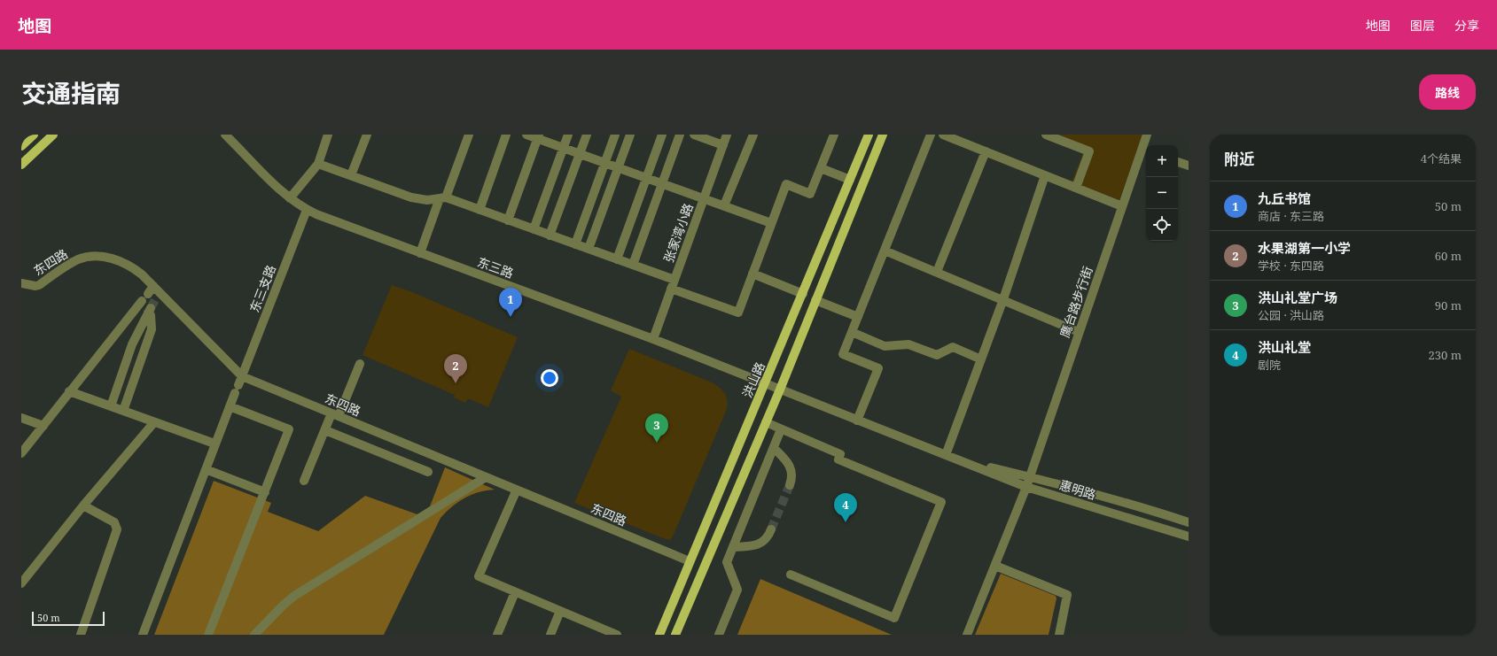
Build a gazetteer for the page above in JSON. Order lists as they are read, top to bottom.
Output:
{
  "streets": {
    "main road": ["洪山路"],
    "street": [
      "张家湾小路",
      "东四路",
      "东三路",
      "东三支路",
      "鹰台路步行街",
      "惠明路"
    ]
  },
  "crossings": [
    ["张家湾小路", "东三路"],
    ["东四路", "东三支路"],
    ["东四路", "洪山路"],
    ["东三路", "东三支路"],
    ["东三路", "洪山路"],
    ["东三路", "惠明路"],
    ["鹰台路步行街", "惠明路"]
  ],
  "scale_bar": "50 m",
  "page": {
    "header": "地图",
    "nav": ["地图", "图层", "分享"],
    "title": "交通指南",
    "buttons": "路线",
    "heading": ["附近", "4个结果"],
    "map_buttons": ["+", "−"],
    "list": [
      {
        "mark": "1",
        "name": "九丘书馆",
        "note": "商店 · 东三路",
        "value": "50 m"
      },
      {
        "mark": "2",
        "name": "水果湖第一小学",
        "note": "学校 · 东四路",
        "value": "60 m"
      },
      {
        "mark": "3",
        "name": "洪山礼堂广场",
        "note": "公园 · 洪山路",
        "value": "90 m"
      },
      {
        "mark": "4",
        "name": "洪山礼堂",
        "note": "剧院",
        "value": "230 m"
      }
    ],
    "pins": [
      "1",
      "2",
      "3",
      "4"
    ],
    "scale": "50 m"
  }
}
